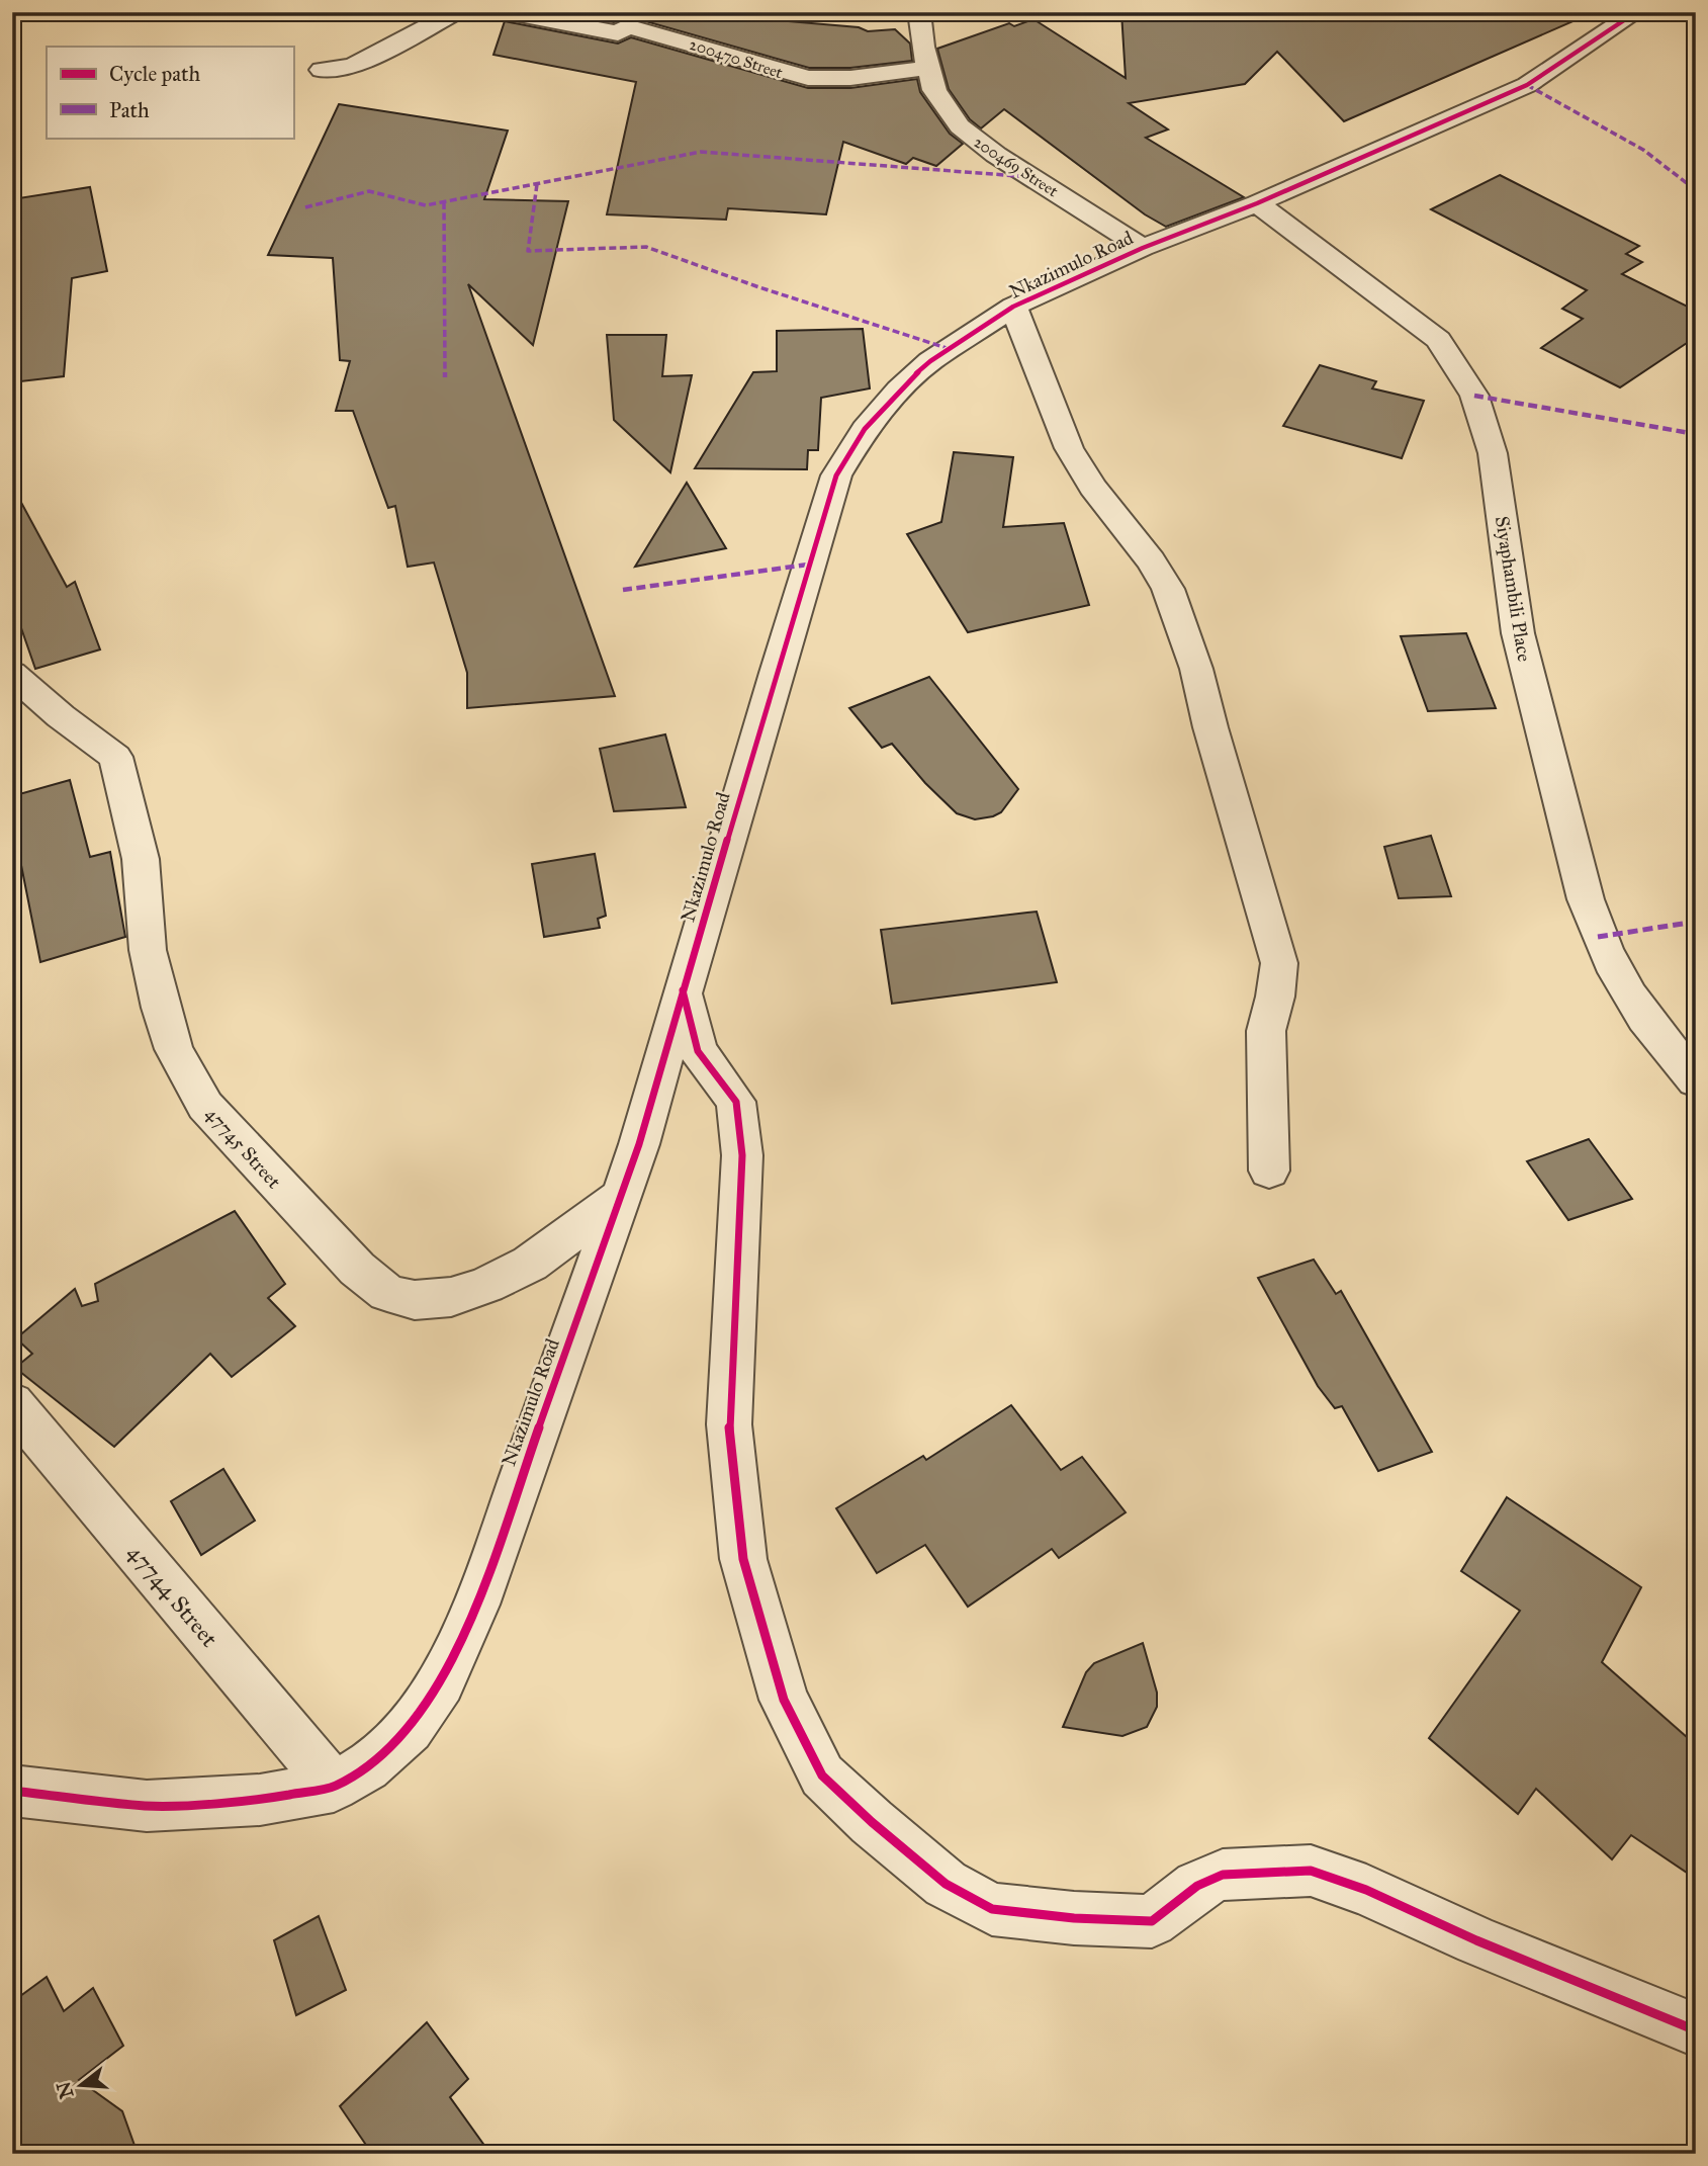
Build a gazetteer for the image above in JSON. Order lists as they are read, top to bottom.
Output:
{
  "streets": {
    "street": [
      "200470 Street",
      "200469 Street",
      "Nkazimulo Road",
      "Siyaphambili Place",
      "47745 Street",
      "47744 Street"
    ]
  },
  "crossings": [
    ["200470 Street", "200469 Street"],
    ["200469 Street", "Nkazimulo Road"],
    ["Nkazimulo Road", "Siyaphambili Place"],
    ["Nkazimulo Road", "47745 Street"],
    ["Nkazimulo Road", "47744 Street"]
  ],
  "legend": ["Cycle path", "Path"],
  "north": "left"
}
